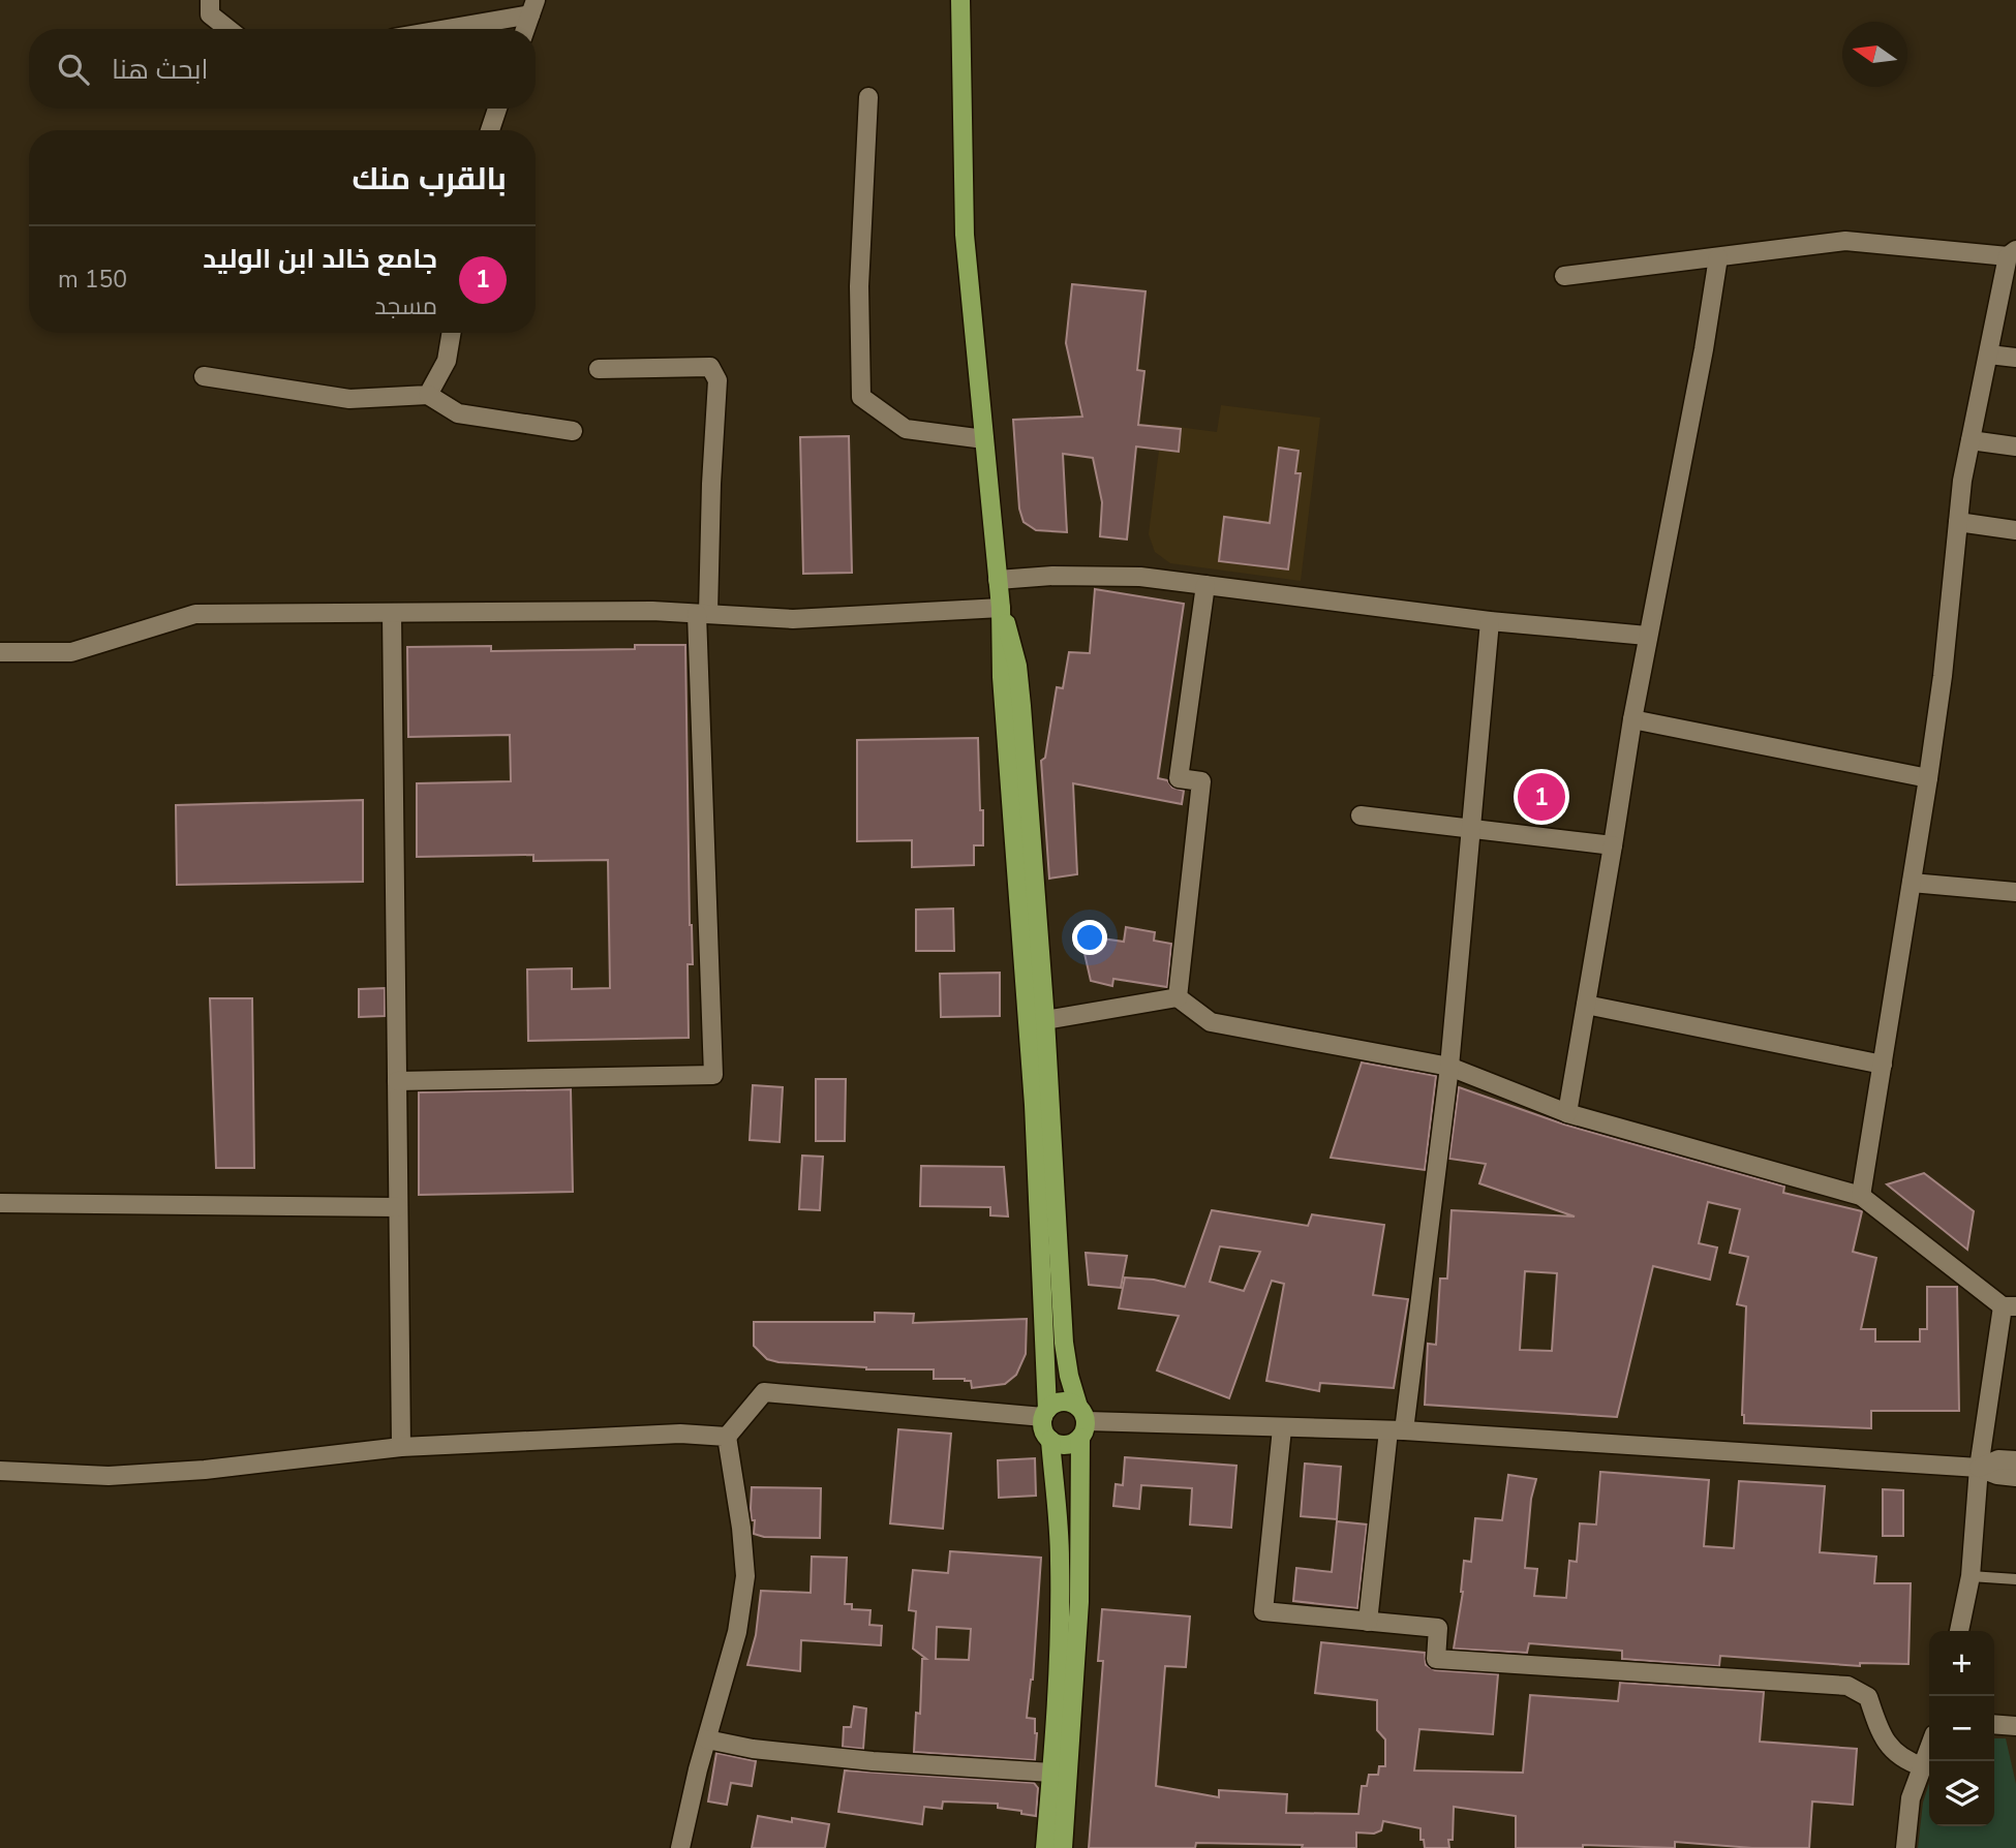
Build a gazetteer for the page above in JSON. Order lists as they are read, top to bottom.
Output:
{
  "north": "left",
  "page": {
    "search": "ابحث هنا",
    "heading": "بالقرب منك",
    "list": [
      {
        "mark": "1",
        "name": "جامع خالد ابن الوليد",
        "note": "مسجد",
        "value": "150 m"
      }
    ],
    "pins": "1",
    "map_buttons": ["+", "−"]
  }
}
